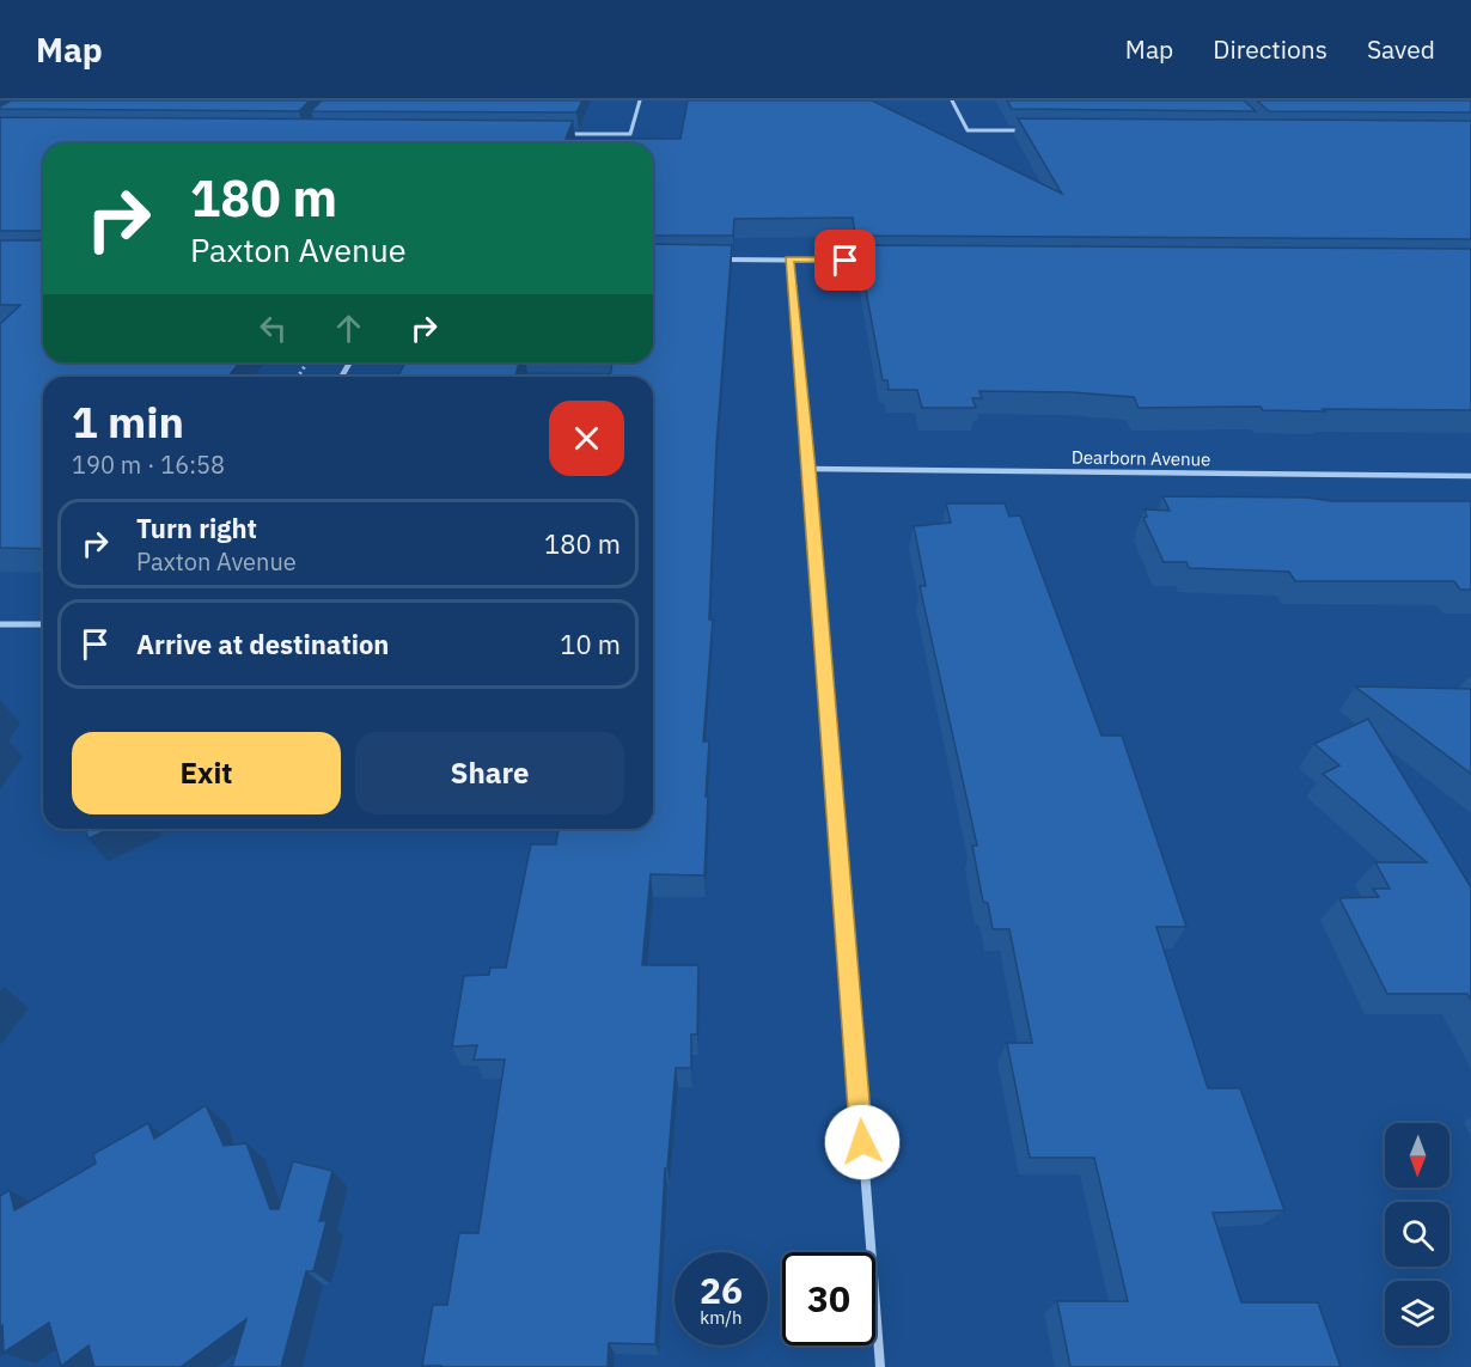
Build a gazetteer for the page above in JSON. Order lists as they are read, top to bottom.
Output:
{
  "streets": {
    "street": ["Dearborn Avenue"]
  },
  "north": "bottom",
  "page": {
    "header": "Map",
    "nav": ["Map", "Directions", "Saved"],
    "turn": ["180 m", "Paxton Avenue"],
    "heading": ["1 min", "190 m · 16:58"],
    "list": [
      {
        "name": "Turn right",
        "note": "Paxton Avenue",
        "value": "180 m"
      },
      {
        "name": "Arrive at destination",
        "value": "10 m"
      }
    ],
    "buttons": ["Exit", "Share"],
    "speed": "26 km/h",
    "limit": "30"
  }
}
